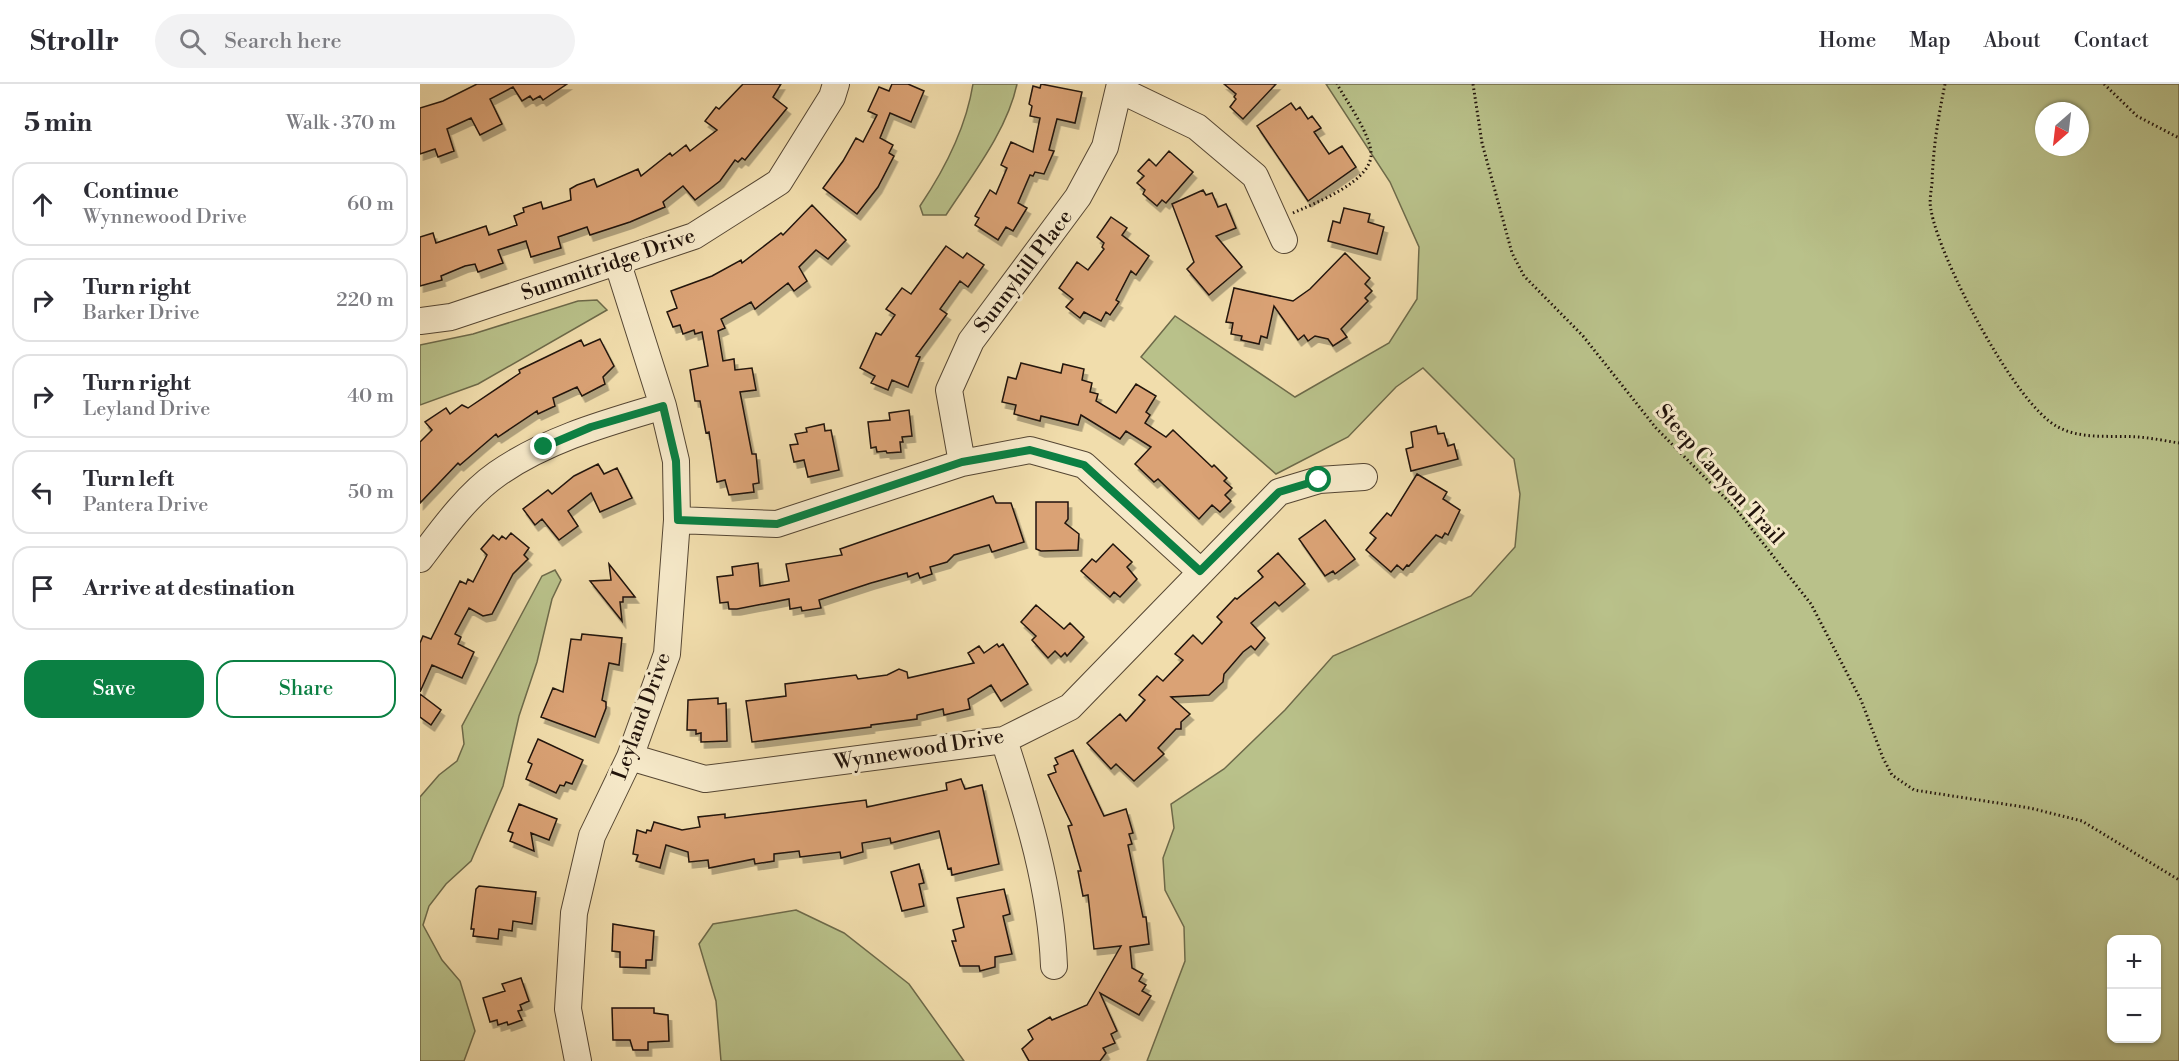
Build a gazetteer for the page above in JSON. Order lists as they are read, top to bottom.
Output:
{
  "streets": {
    "street": [
      "Summitridge Drive",
      "Sunnyhill Place",
      "Leyland Drive",
      "Wynnewood Drive"
    ],
    "path": ["Steep Canyon Trail"]
  },
  "crossings": [
    ["Summitridge Drive", "Leyland Drive"],
    ["Leyland Drive", "Wynnewood Drive"]
  ],
  "north": "bottom left",
  "page": {
    "header": "Strollr",
    "search": "Search here",
    "nav": [
      "Home",
      "Map",
      "About",
      "Contact"
    ],
    "heading": ["5 min", "Walk · 370 m"],
    "list": [
      ["Continue", "Wynnewood Drive", "60 m"],
      ["Turn right", "Barker Drive", "220 m"],
      ["Turn right", "Leyland Drive", "40 m"],
      ["Turn left", "Pantera Drive", "50 m"],
      "Arrive at destination"
    ],
    "buttons": ["Save", "Share"],
    "map_buttons": ["+", "−"]
  }
}
